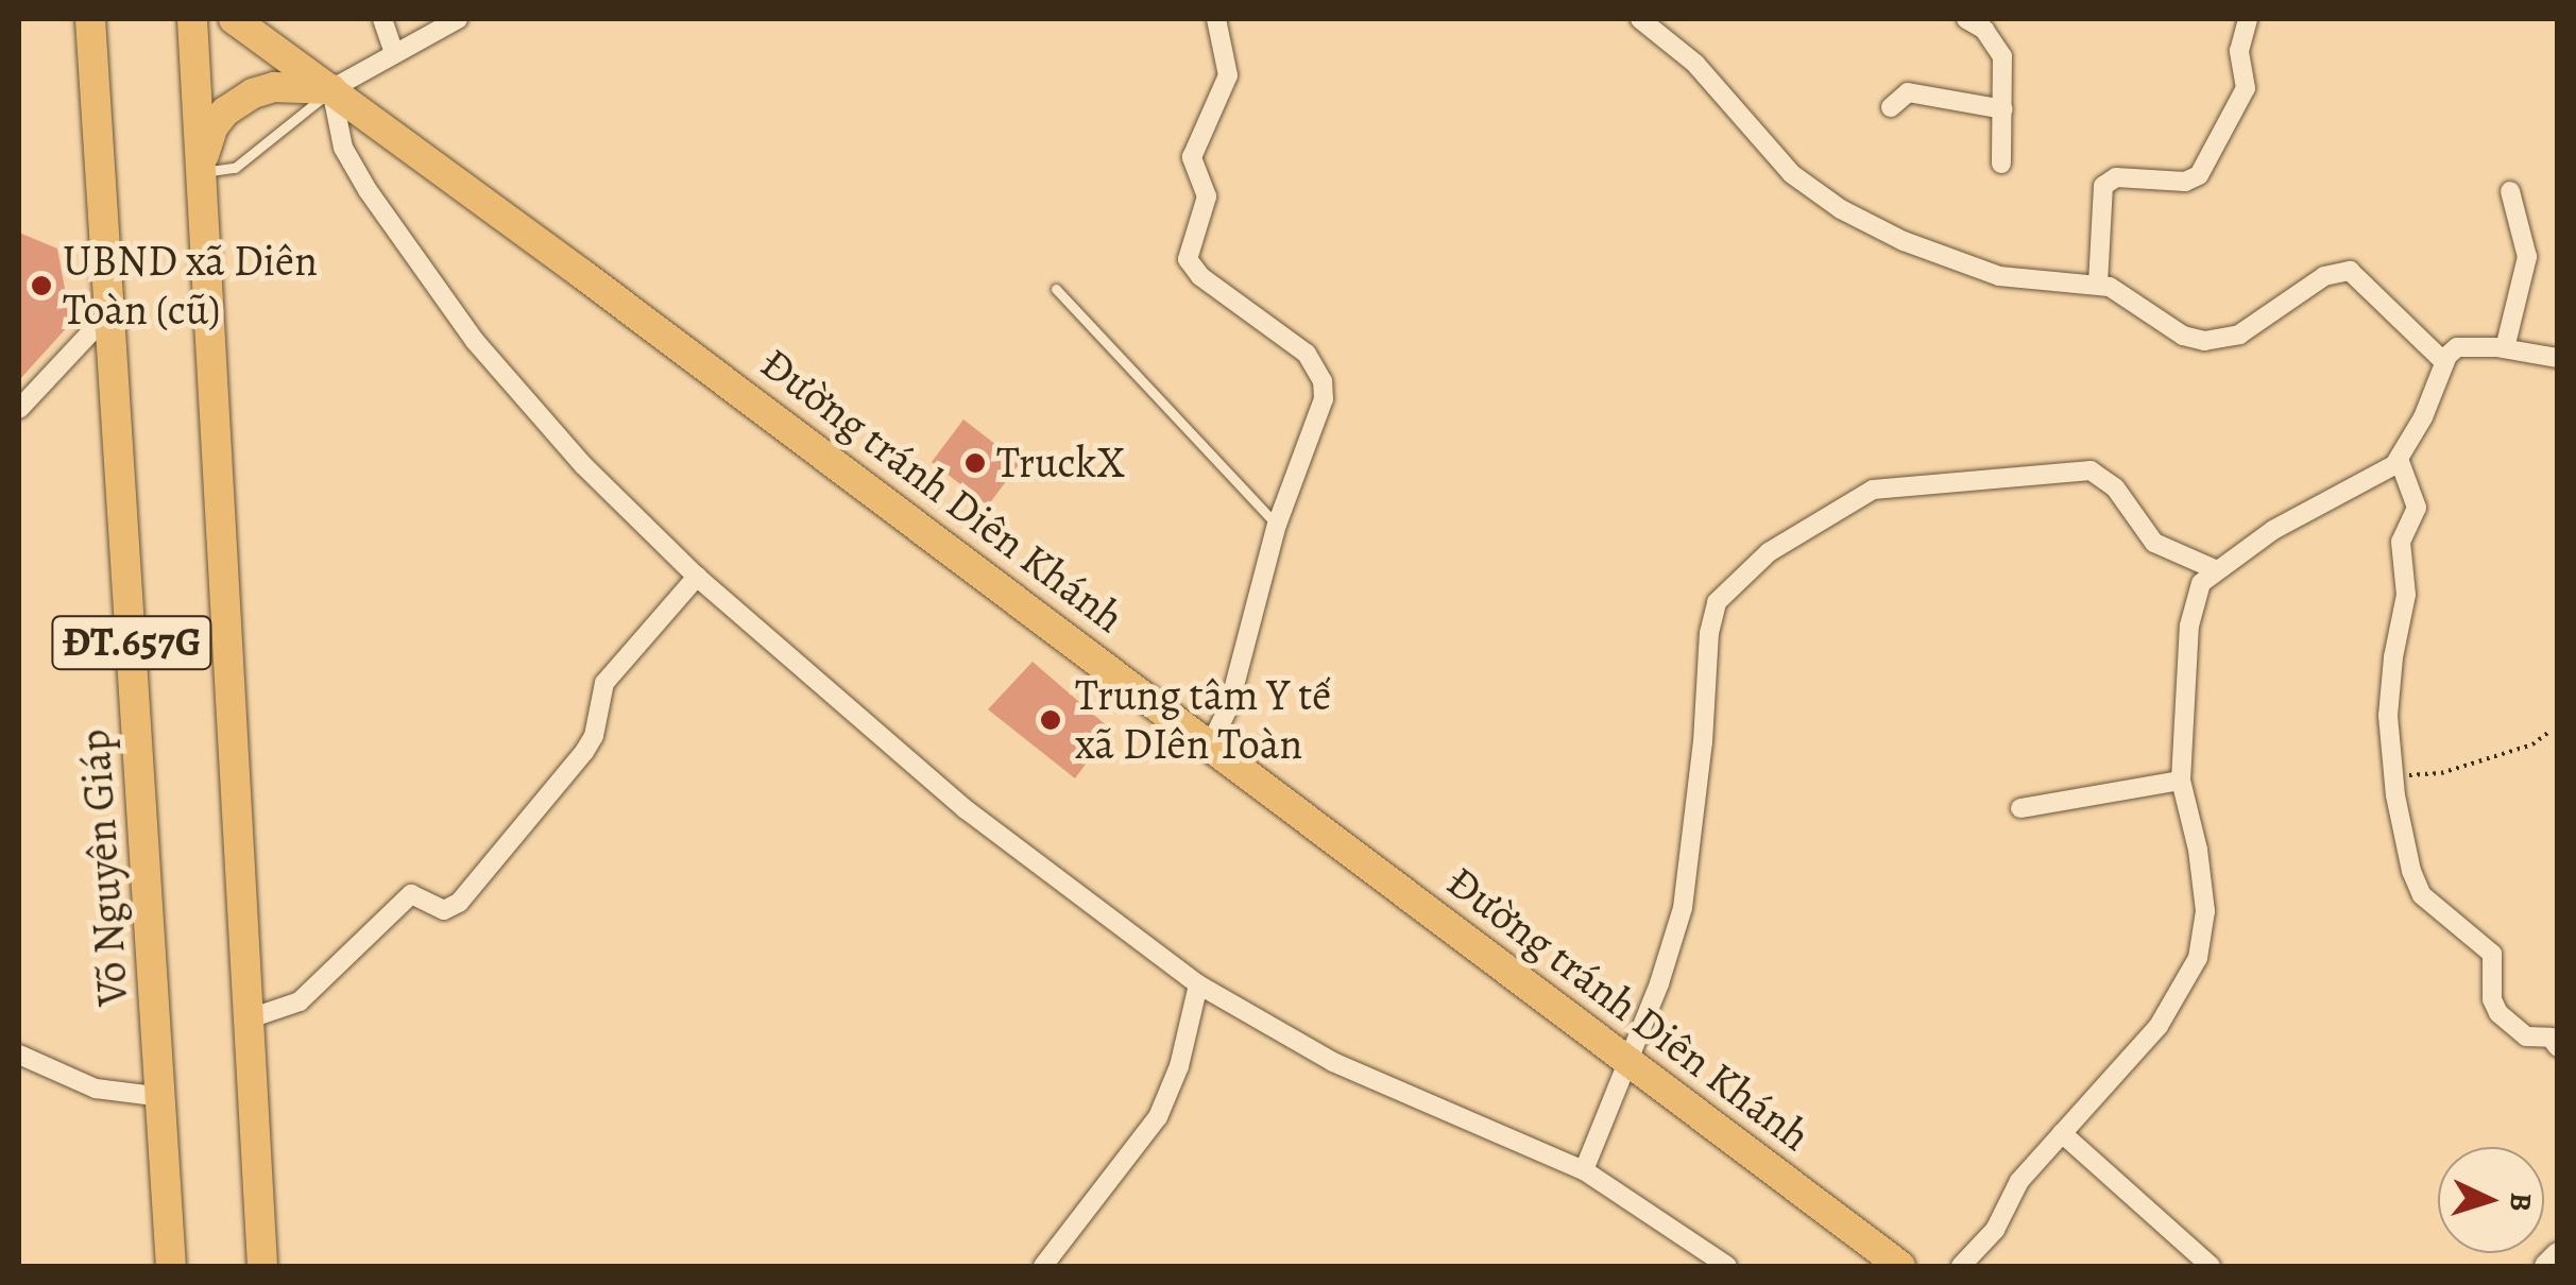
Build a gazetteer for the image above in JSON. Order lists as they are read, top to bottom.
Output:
{
  "streets": {
    "main road": ["Đường tránh Diên Khánh", "ĐT.657G", "Võ Nguyên Giáp"]
  },
  "places": ["UBND xã Diên Toàn (cũ)", "TruckX", "Trung tâm Y tế xã DIên Toàn"],
  "north": "right"
}
